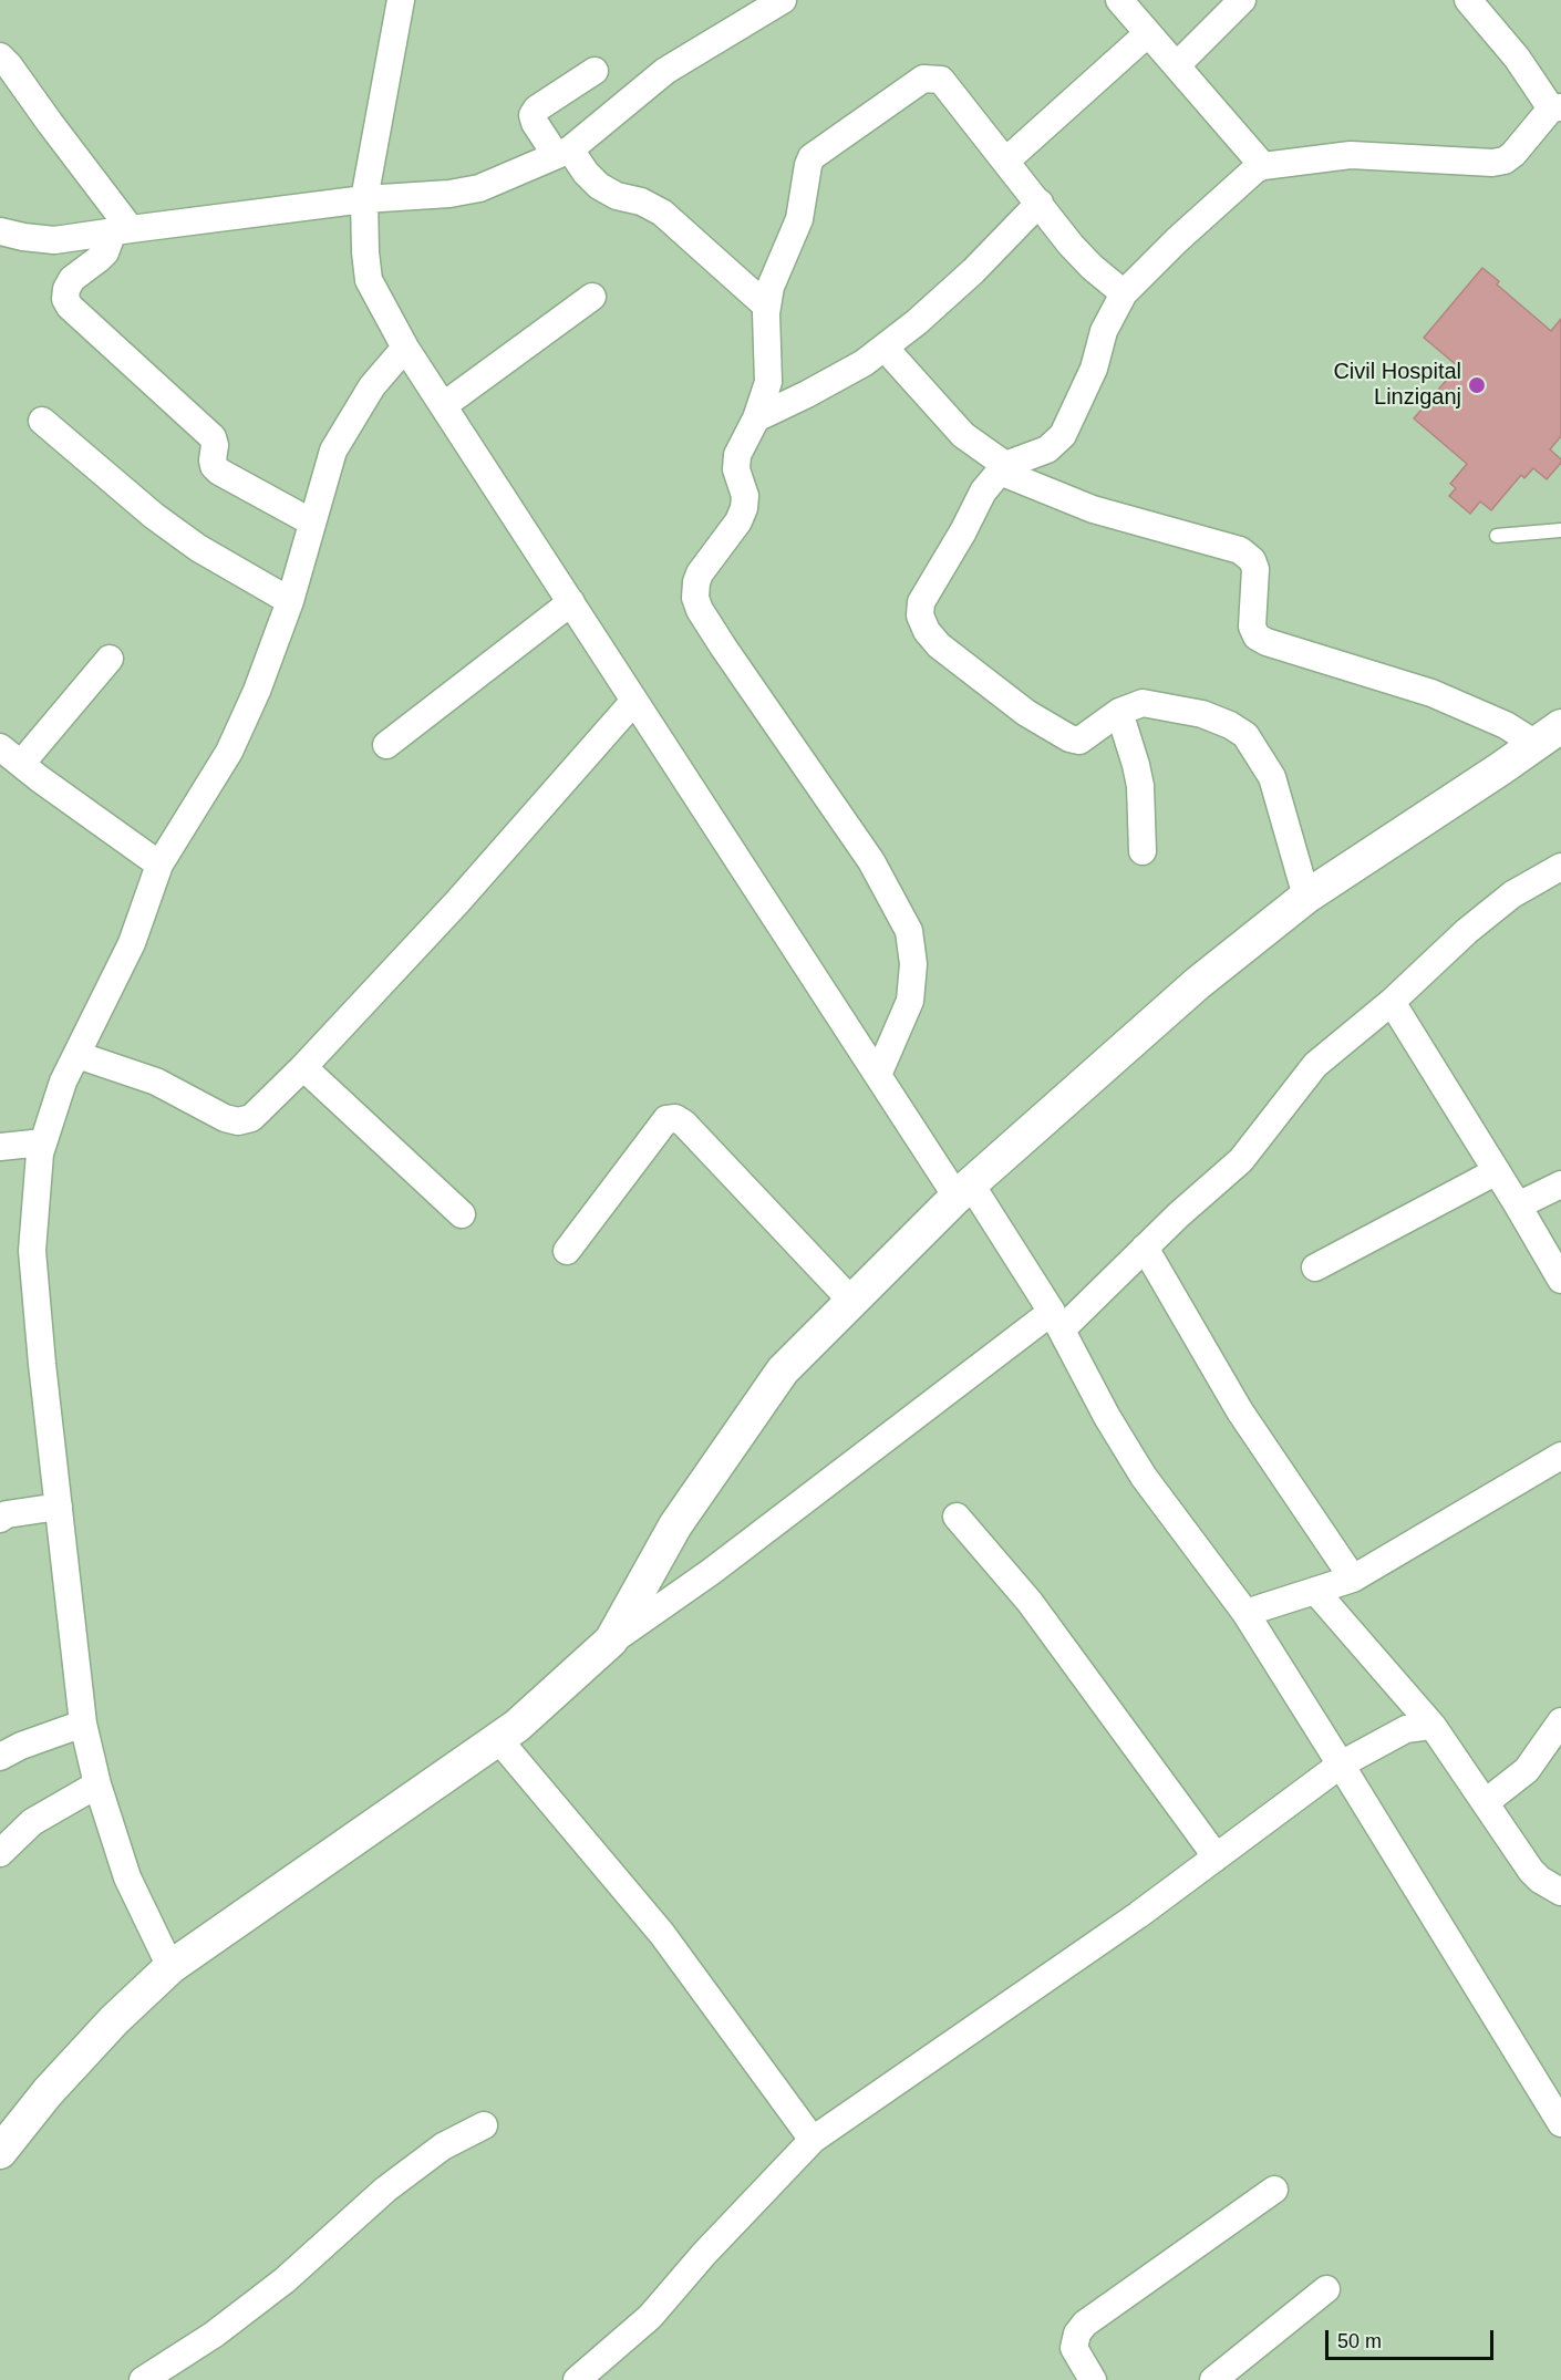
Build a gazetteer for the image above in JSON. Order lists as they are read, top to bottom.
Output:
{
  "places": ["Civil Hospital Linziganj"],
  "scale_bar": "50 m"
}
